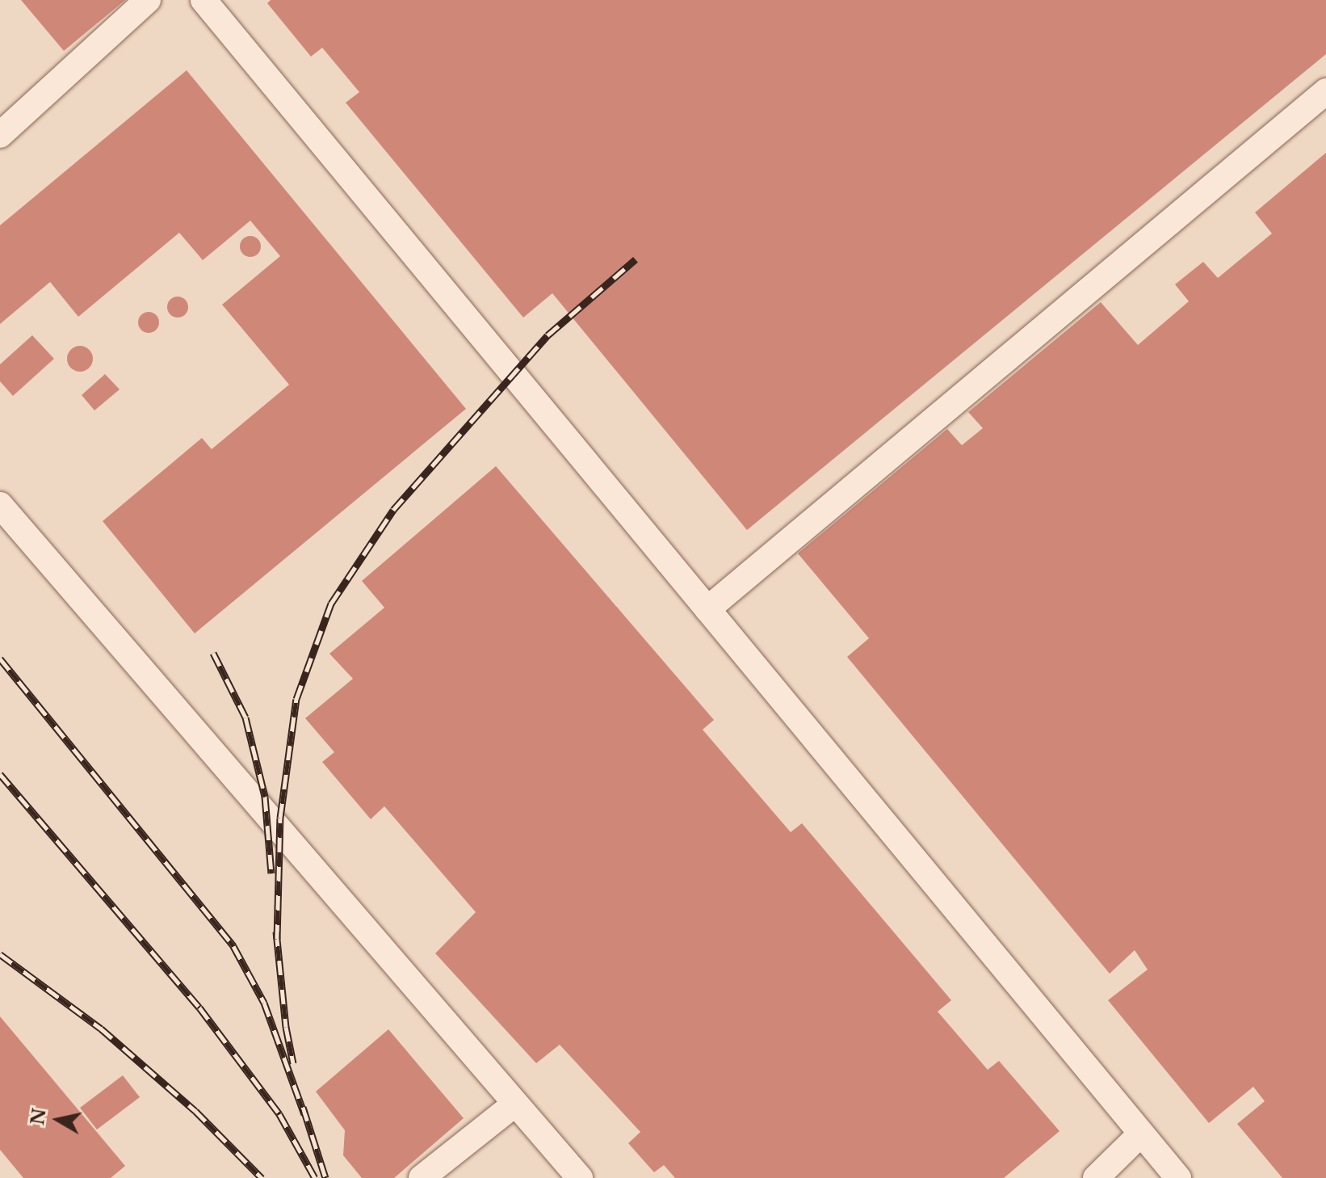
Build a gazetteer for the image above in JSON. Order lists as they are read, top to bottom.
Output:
{
  "north": "left"
}
